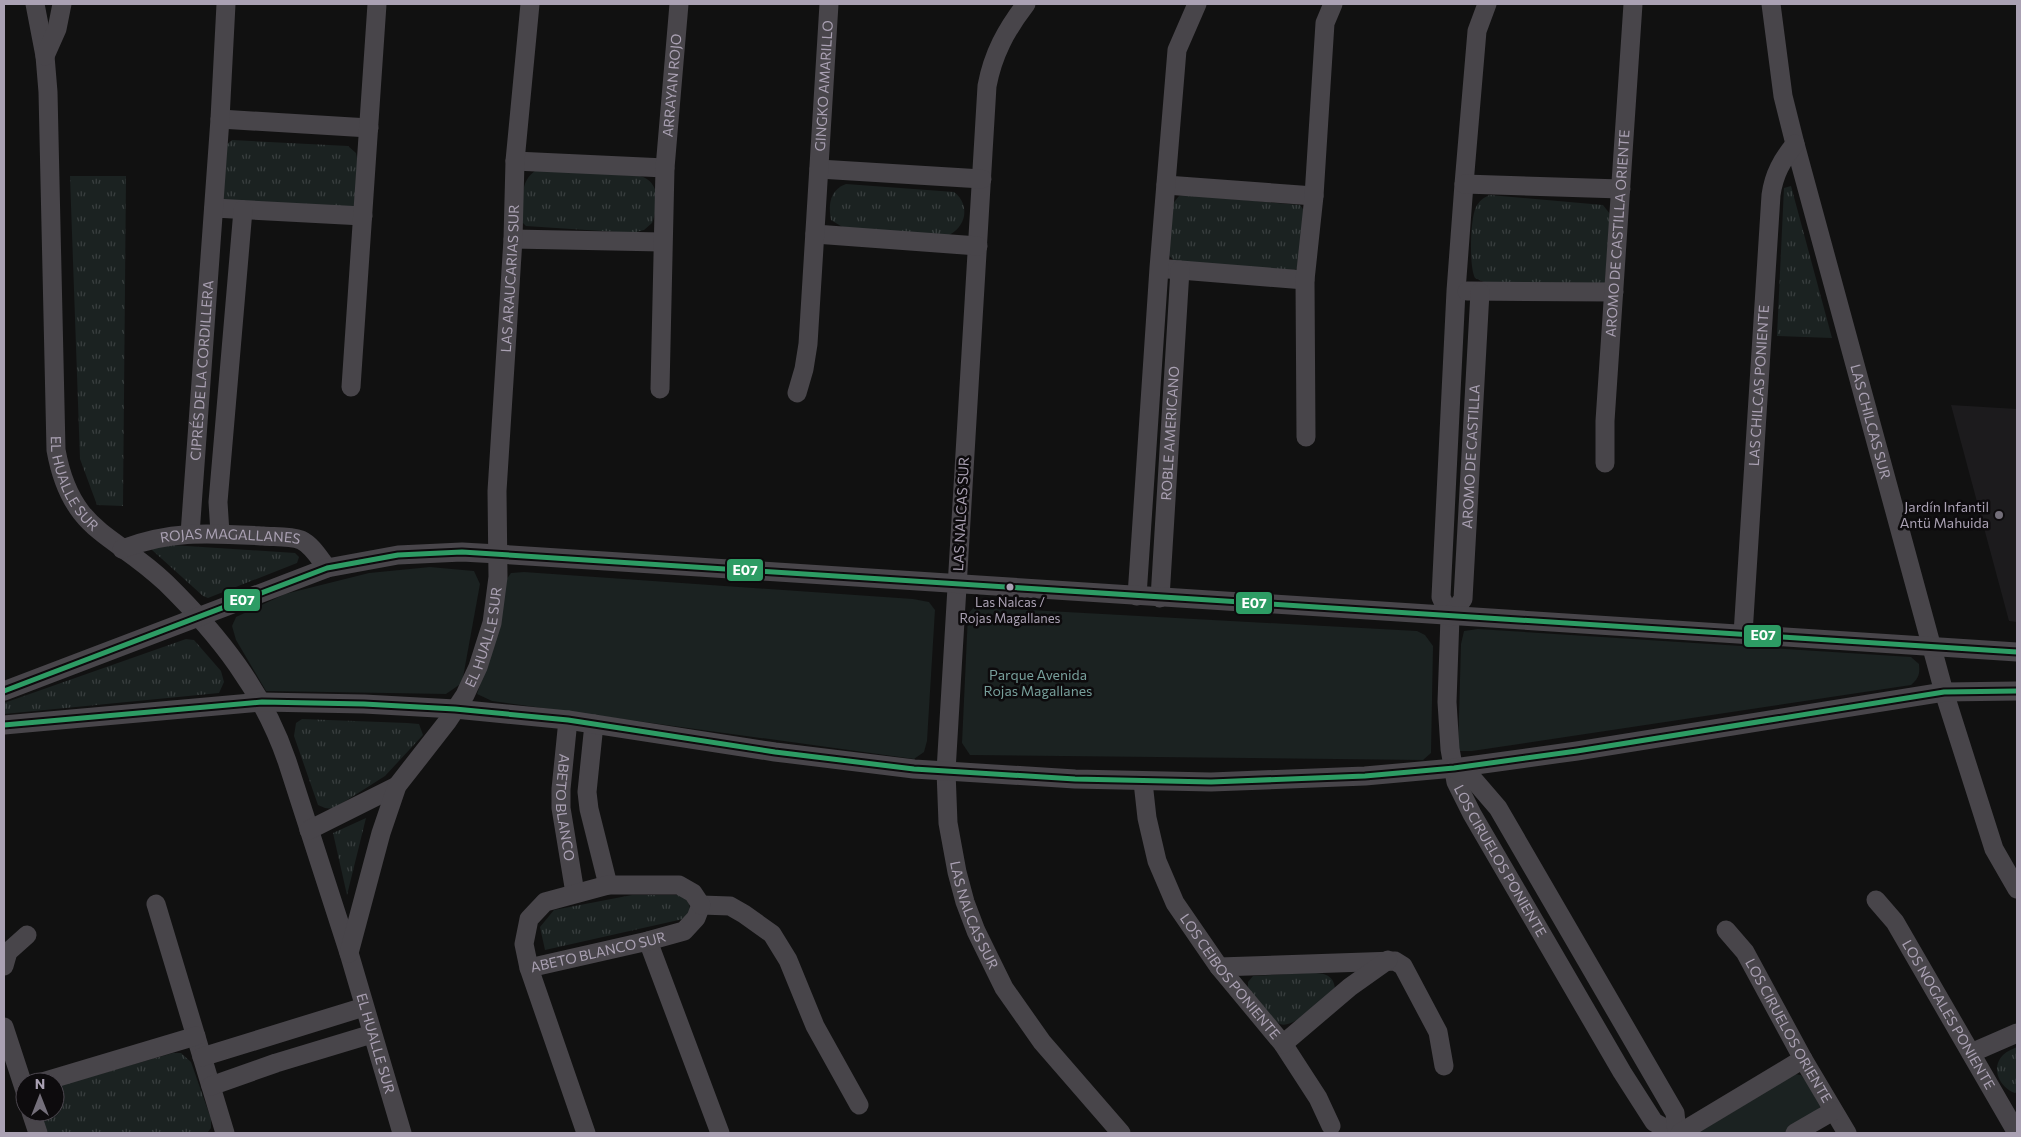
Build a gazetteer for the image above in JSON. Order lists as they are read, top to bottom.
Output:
{
  "streets": {
    "street": [
      "ARRAYAN ROJO",
      "GINGKO AMARILLO",
      "AROMO DE CASTILLA ORIENTE",
      "LAS ARAUCARIAS SUR",
      "CIPRÉS DE LA CORDILLERA",
      "LAS CHILCAS PONIENTE",
      "LAS CHILCAS SUR",
      "ROBLE AMERICANO",
      "AROMO DE CASTILLA",
      "EL HUALLE SUR",
      "LAS NALCAS SUR",
      "ROJAS MAGALLANES",
      "ABETO BLANCO",
      "LOS CIRUELOS PONIENTE",
      "ABETO BLANCO SUR",
      "LOS CEIBOS PONIENTE",
      "LOS NOGALES PONIENTE",
      "LOS CIRUELOS ORIENTE"
    ]
  },
  "crossings": [
    ["GINGKO AMARILLO", "LAS NALCAS SUR"],
    ["LAS ARAUCARIAS SUR", "EL HUALLE SUR"],
    ["CIPRÉS DE LA CORDILLERA", "ROJAS MAGALLANES"],
    ["LAS CHILCAS PONIENTE", "LAS CHILCAS SUR"],
    ["AROMO DE CASTILLA", "LOS CIRUELOS PONIENTE"],
    ["EL HUALLE SUR", "ROJAS MAGALLANES"],
    ["ABETO BLANCO", "ABETO BLANCO SUR"]
  ],
  "parks": ["Parque Avenida Rojas Magallanes"],
  "places": ["Jardín Infantil Antü Mahuida", "Las Nalcas / Rojas Magallanes"],
  "lines": ["transit line E07"],
  "north": "top"
}
